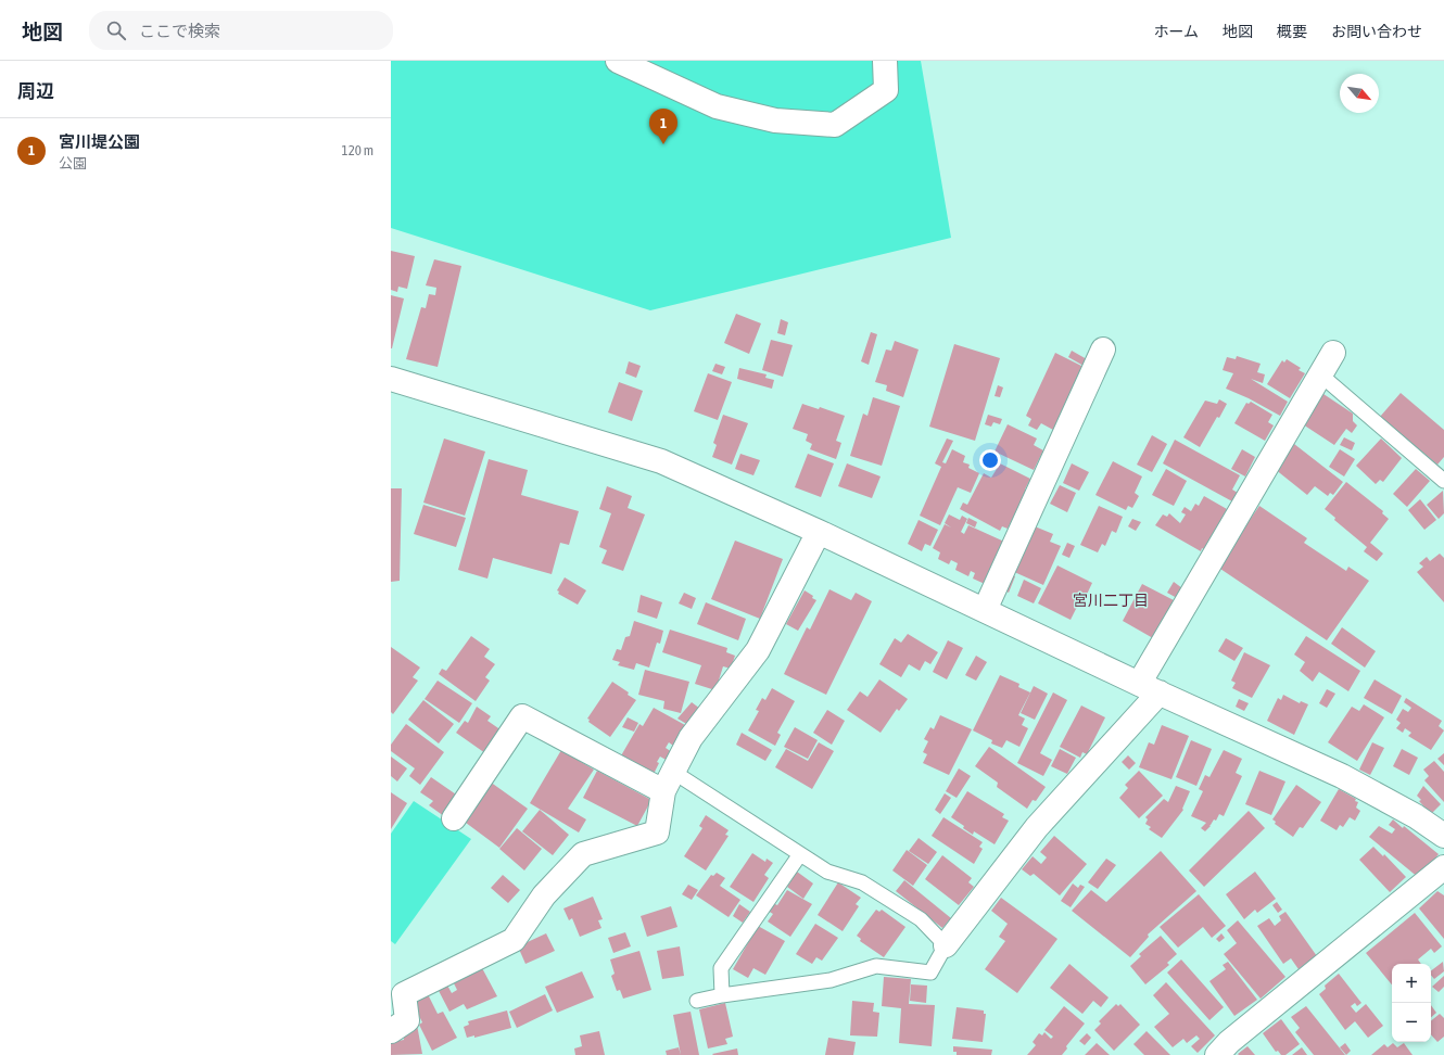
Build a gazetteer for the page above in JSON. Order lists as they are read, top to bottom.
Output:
{
  "districts": ["宮川二丁目"],
  "north": "bottom right",
  "page": {
    "header": "地図",
    "search": "ここで検索",
    "nav": [
      "ホーム",
      "地図",
      "概要",
      "お問い合わせ"
    ],
    "heading": "周辺",
    "pins": "1",
    "list": [
      {
        "mark": "1",
        "name": "宮川堤公園",
        "note": "公園",
        "value": "120 m"
      }
    ],
    "map_buttons": ["+", "−"]
  }
}
